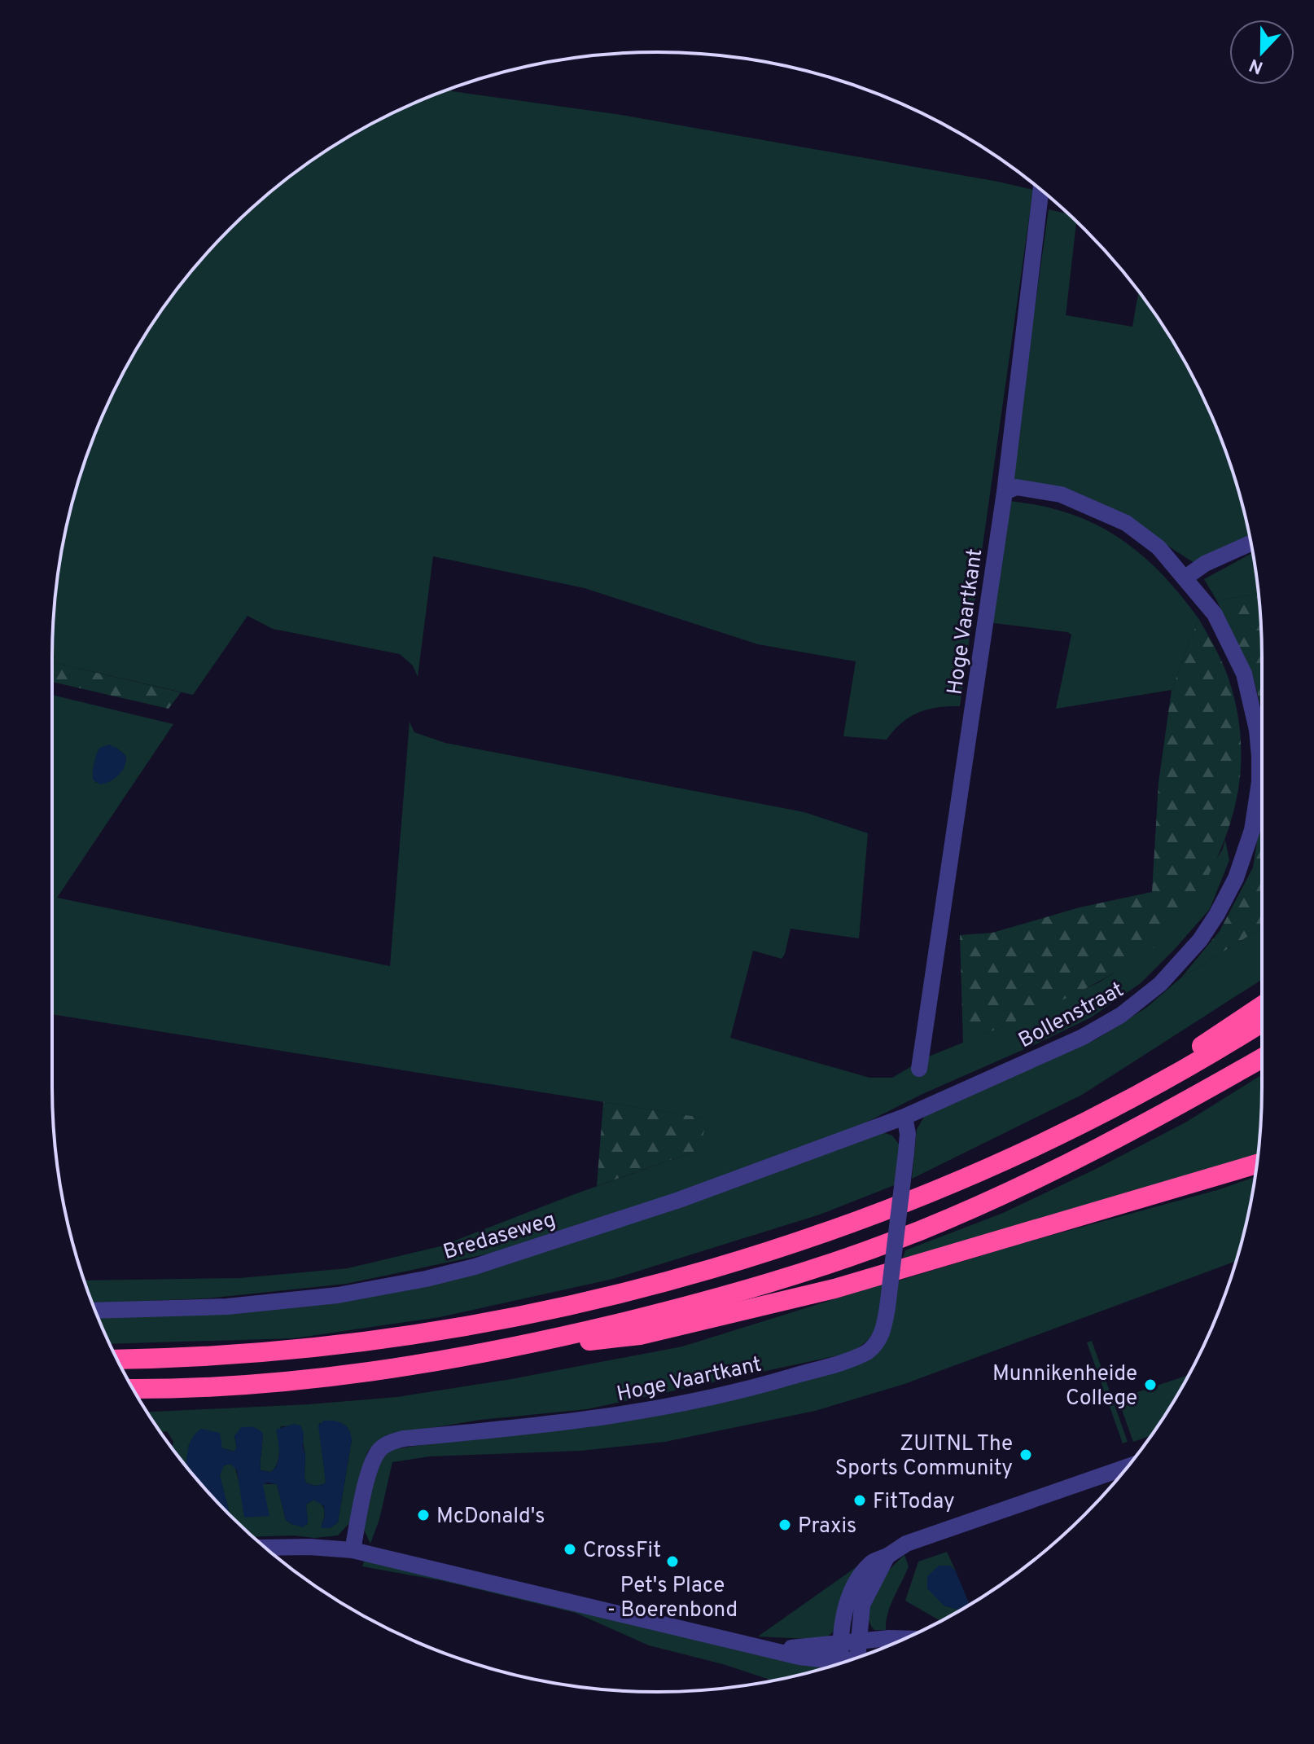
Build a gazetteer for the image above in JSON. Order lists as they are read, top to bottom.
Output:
{
  "streets": {
    "street": ["Hoge Vaartkant", "Bollenstraat", "Bredaseweg"]
  },
  "crossings": [
    ["Hoge Vaartkant", "Bollenstraat"],
    ["Hoge Vaartkant", "Bredaseweg"],
    ["Bollenstraat", "Bredaseweg"]
  ],
  "places": [
    "Munnikenheide College",
    "ZUITNL The Sports Community",
    "FitToday",
    "McDonald's",
    "Praxis",
    "CrossFit",
    "Pet's Place - Boerenbond"
  ],
  "north": "bottom"
}
